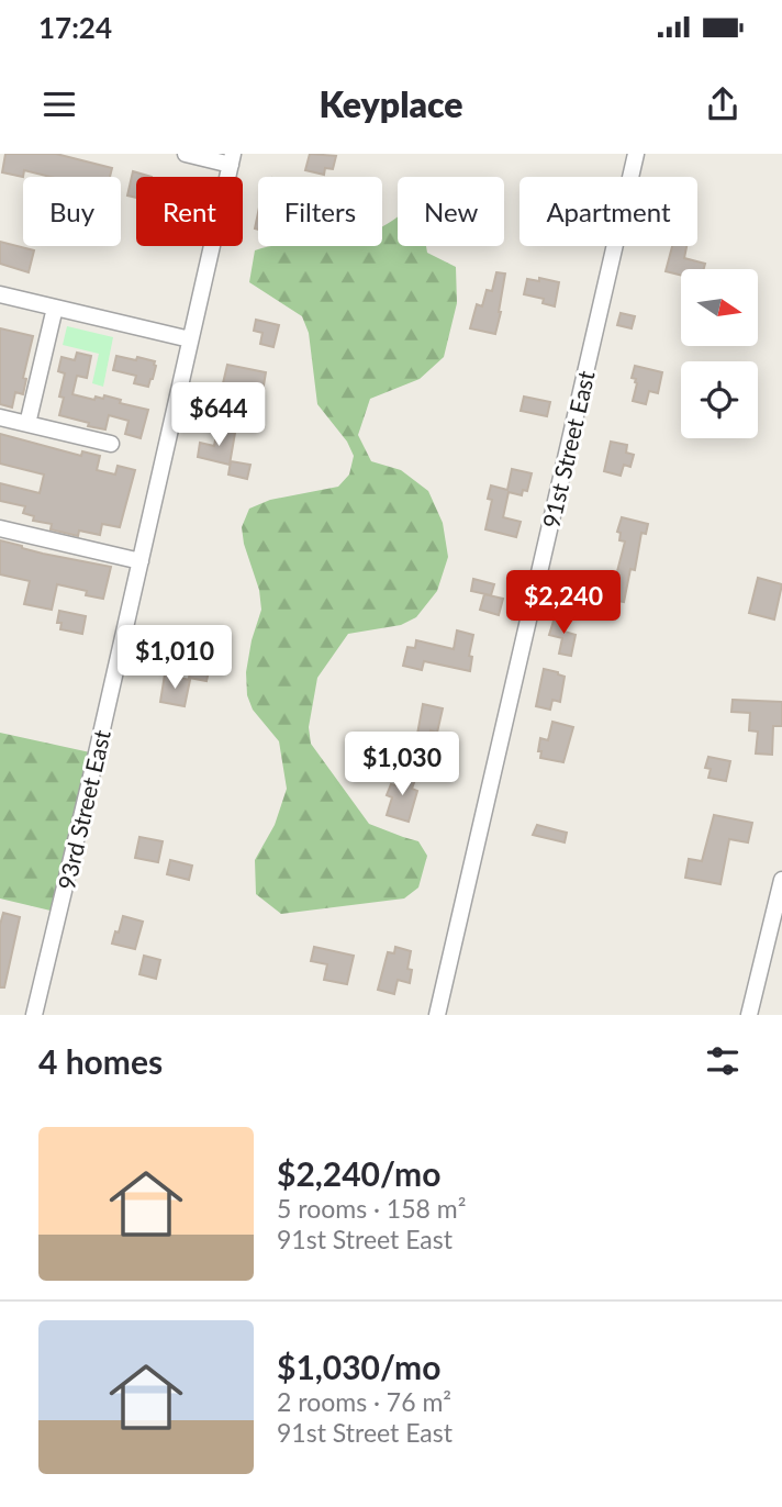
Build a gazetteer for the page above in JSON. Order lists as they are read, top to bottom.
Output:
{
  "streets": {
    "street": ["91st Street East", "93rd Street East"]
  },
  "north": "right",
  "page": {
    "status": "17:24",
    "header": "Keyplace",
    "chip": [
      "Buy",
      "Rent",
      "Filters",
      "New",
      "Apartment"
    ],
    "price": [
      "$644",
      "$2,240",
      "$1,010",
      "$1,030"
    ],
    "heading": "4 homes",
    "list": [
      {
        "name": "$2,240/mo",
        "note": "5 rooms · 158 m² · 91st Street East"
      },
      {
        "name": "$1,030/mo",
        "note": "2 rooms · 76 m² · 91st Street East"
      }
    ]
  }
}
